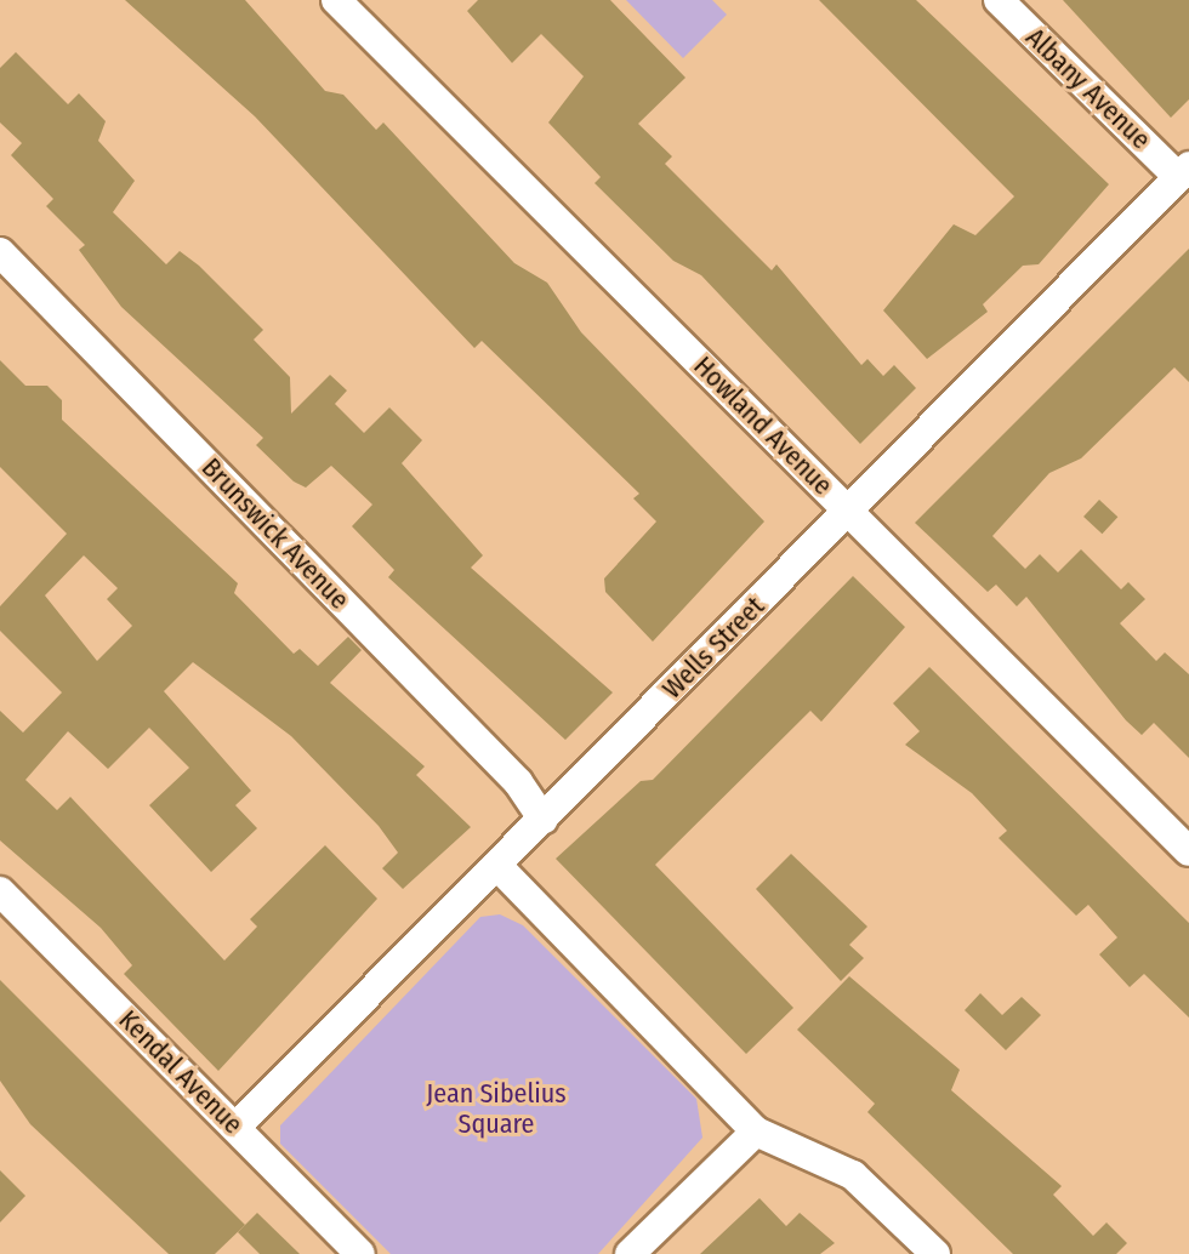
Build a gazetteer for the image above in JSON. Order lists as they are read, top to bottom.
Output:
{
  "streets": {
    "street": [
      "Albany Avenue",
      "Howland Avenue",
      "Brunswick Avenue",
      "Wells Street",
      "Kendal Avenue"
    ]
  },
  "crossings": [
    ["Albany Avenue", "Wells Street"],
    ["Howland Avenue", "Wells Street"],
    ["Brunswick Avenue", "Wells Street"],
    ["Wells Street", "Kendal Avenue"]
  ],
  "parks": ["Jean Sibelius Square"]
}
